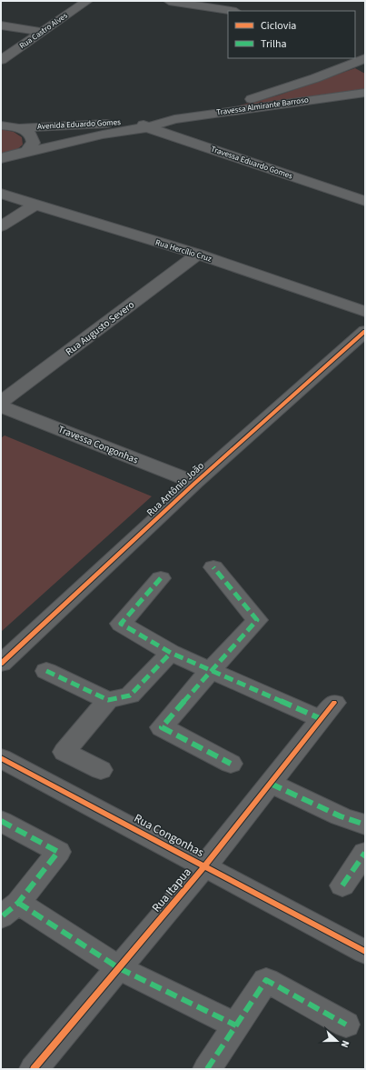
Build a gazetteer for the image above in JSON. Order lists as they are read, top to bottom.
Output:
{
  "streets": {
    "street": [
      "Rua Castro Alves",
      "Travessa Almirante Barroso",
      "Avenida Eduardo Gomes",
      "Travessa Eduardo Gomes",
      "Rua Hercílio Cruz",
      "Rua Augusto Severo",
      "Travessa Congonhas",
      "Rua Antônio João",
      "Rua Congonhas",
      "Rua Itapua"
    ]
  },
  "crossings": [
    ["Travessa Almirante Barroso", "Avenida Eduardo Gomes"],
    ["Travessa Almirante Barroso", "Travessa Eduardo Gomes"],
    ["Avenida Eduardo Gomes", "Travessa Eduardo Gomes"],
    ["Rua Hercílio Cruz", "Rua Augusto Severo"],
    ["Travessa Congonhas", "Rua Antônio João"],
    ["Rua Congonhas", "Rua Itapua"]
  ],
  "legend": ["Ciclovia", "Trilha"],
  "north": "right"
}
